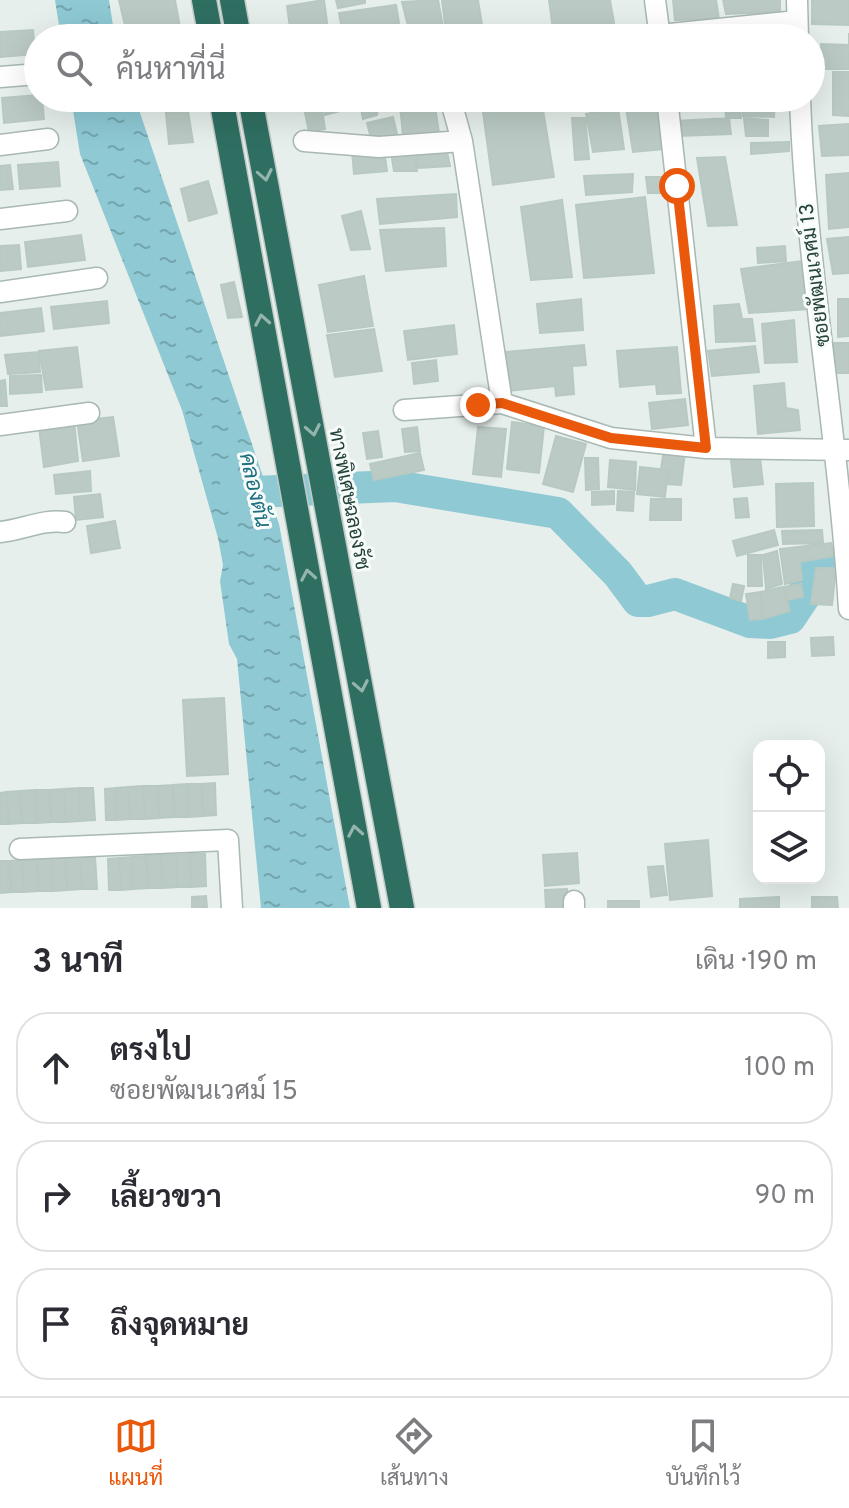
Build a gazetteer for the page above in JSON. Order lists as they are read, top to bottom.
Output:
{
  "streets": {
    "highway": ["ทางพิเศษฉลองรัช"],
    "street": ["ซอยพัฒนเวศม์ 13"]
  },
  "water": ["คลองตัน"],
  "page": {
    "search": "ค้นหาที่นี่",
    "heading": ["3 นาที", "เดิน · 190 m"],
    "list": [
      ["ตรงไป", "ซอยพัฒนเวศม์ 15", "100 m"],
      ["เลี้ยวขวา", "90 m"],
      "ถึงจุดหมาย"
    ],
    "nav": ["แผนที่", "เส้นทาง", "บันทึกไว้"]
  }
}
